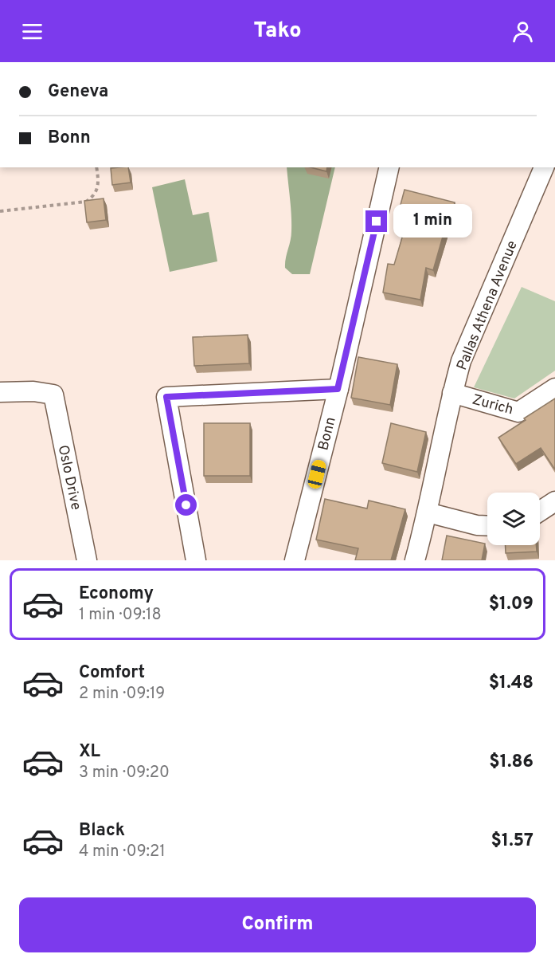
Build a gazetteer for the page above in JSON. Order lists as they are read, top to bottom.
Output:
{
  "streets": {
    "street": [
      "Pallas Athena Avenue",
      "Zurich",
      "Bonn",
      "Oslo Drive"
    ]
  },
  "crossings": [
    ["Pallas Athena Avenue", "Zurich"]
  ],
  "page": {
    "header": "Tako",
    "banner": ["Geneva", "Bonn"],
    "bubble": "1 min",
    "list": [
      {
        "name": "Economy",
        "note": "1 min · 09:18",
        "value": "$1.09"
      },
      {
        "name": "Comfort",
        "note": "2 min · 09:19",
        "value": "$1.48"
      },
      {
        "name": "XL",
        "note": "3 min · 09:20",
        "value": "$1.86"
      },
      {
        "name": "Black",
        "note": "4 min · 09:21",
        "value": "$1.57"
      }
    ],
    "buttons": "Confirm"
  }
}
